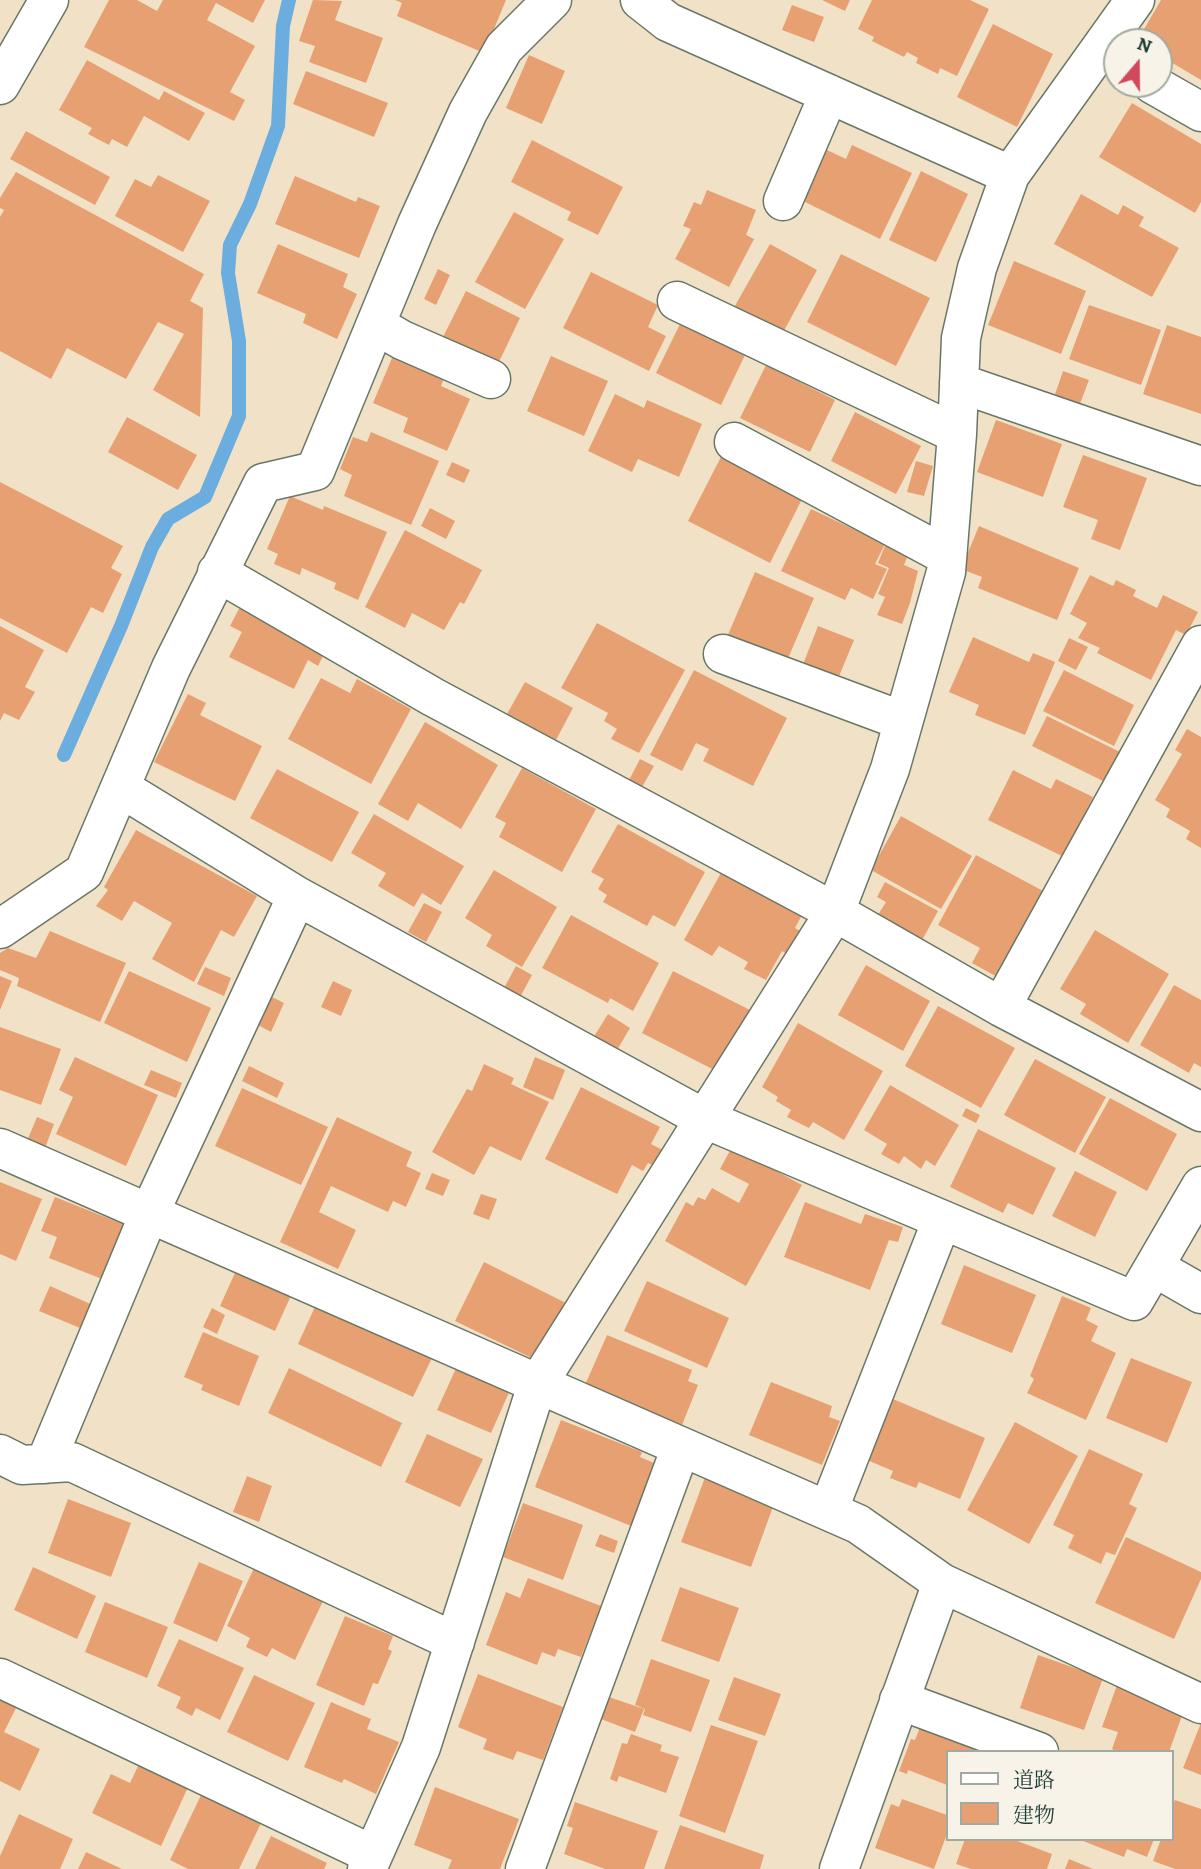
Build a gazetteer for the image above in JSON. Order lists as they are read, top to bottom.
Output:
{
  "legend": ["道路", "建物"],
  "north": "top"
}
